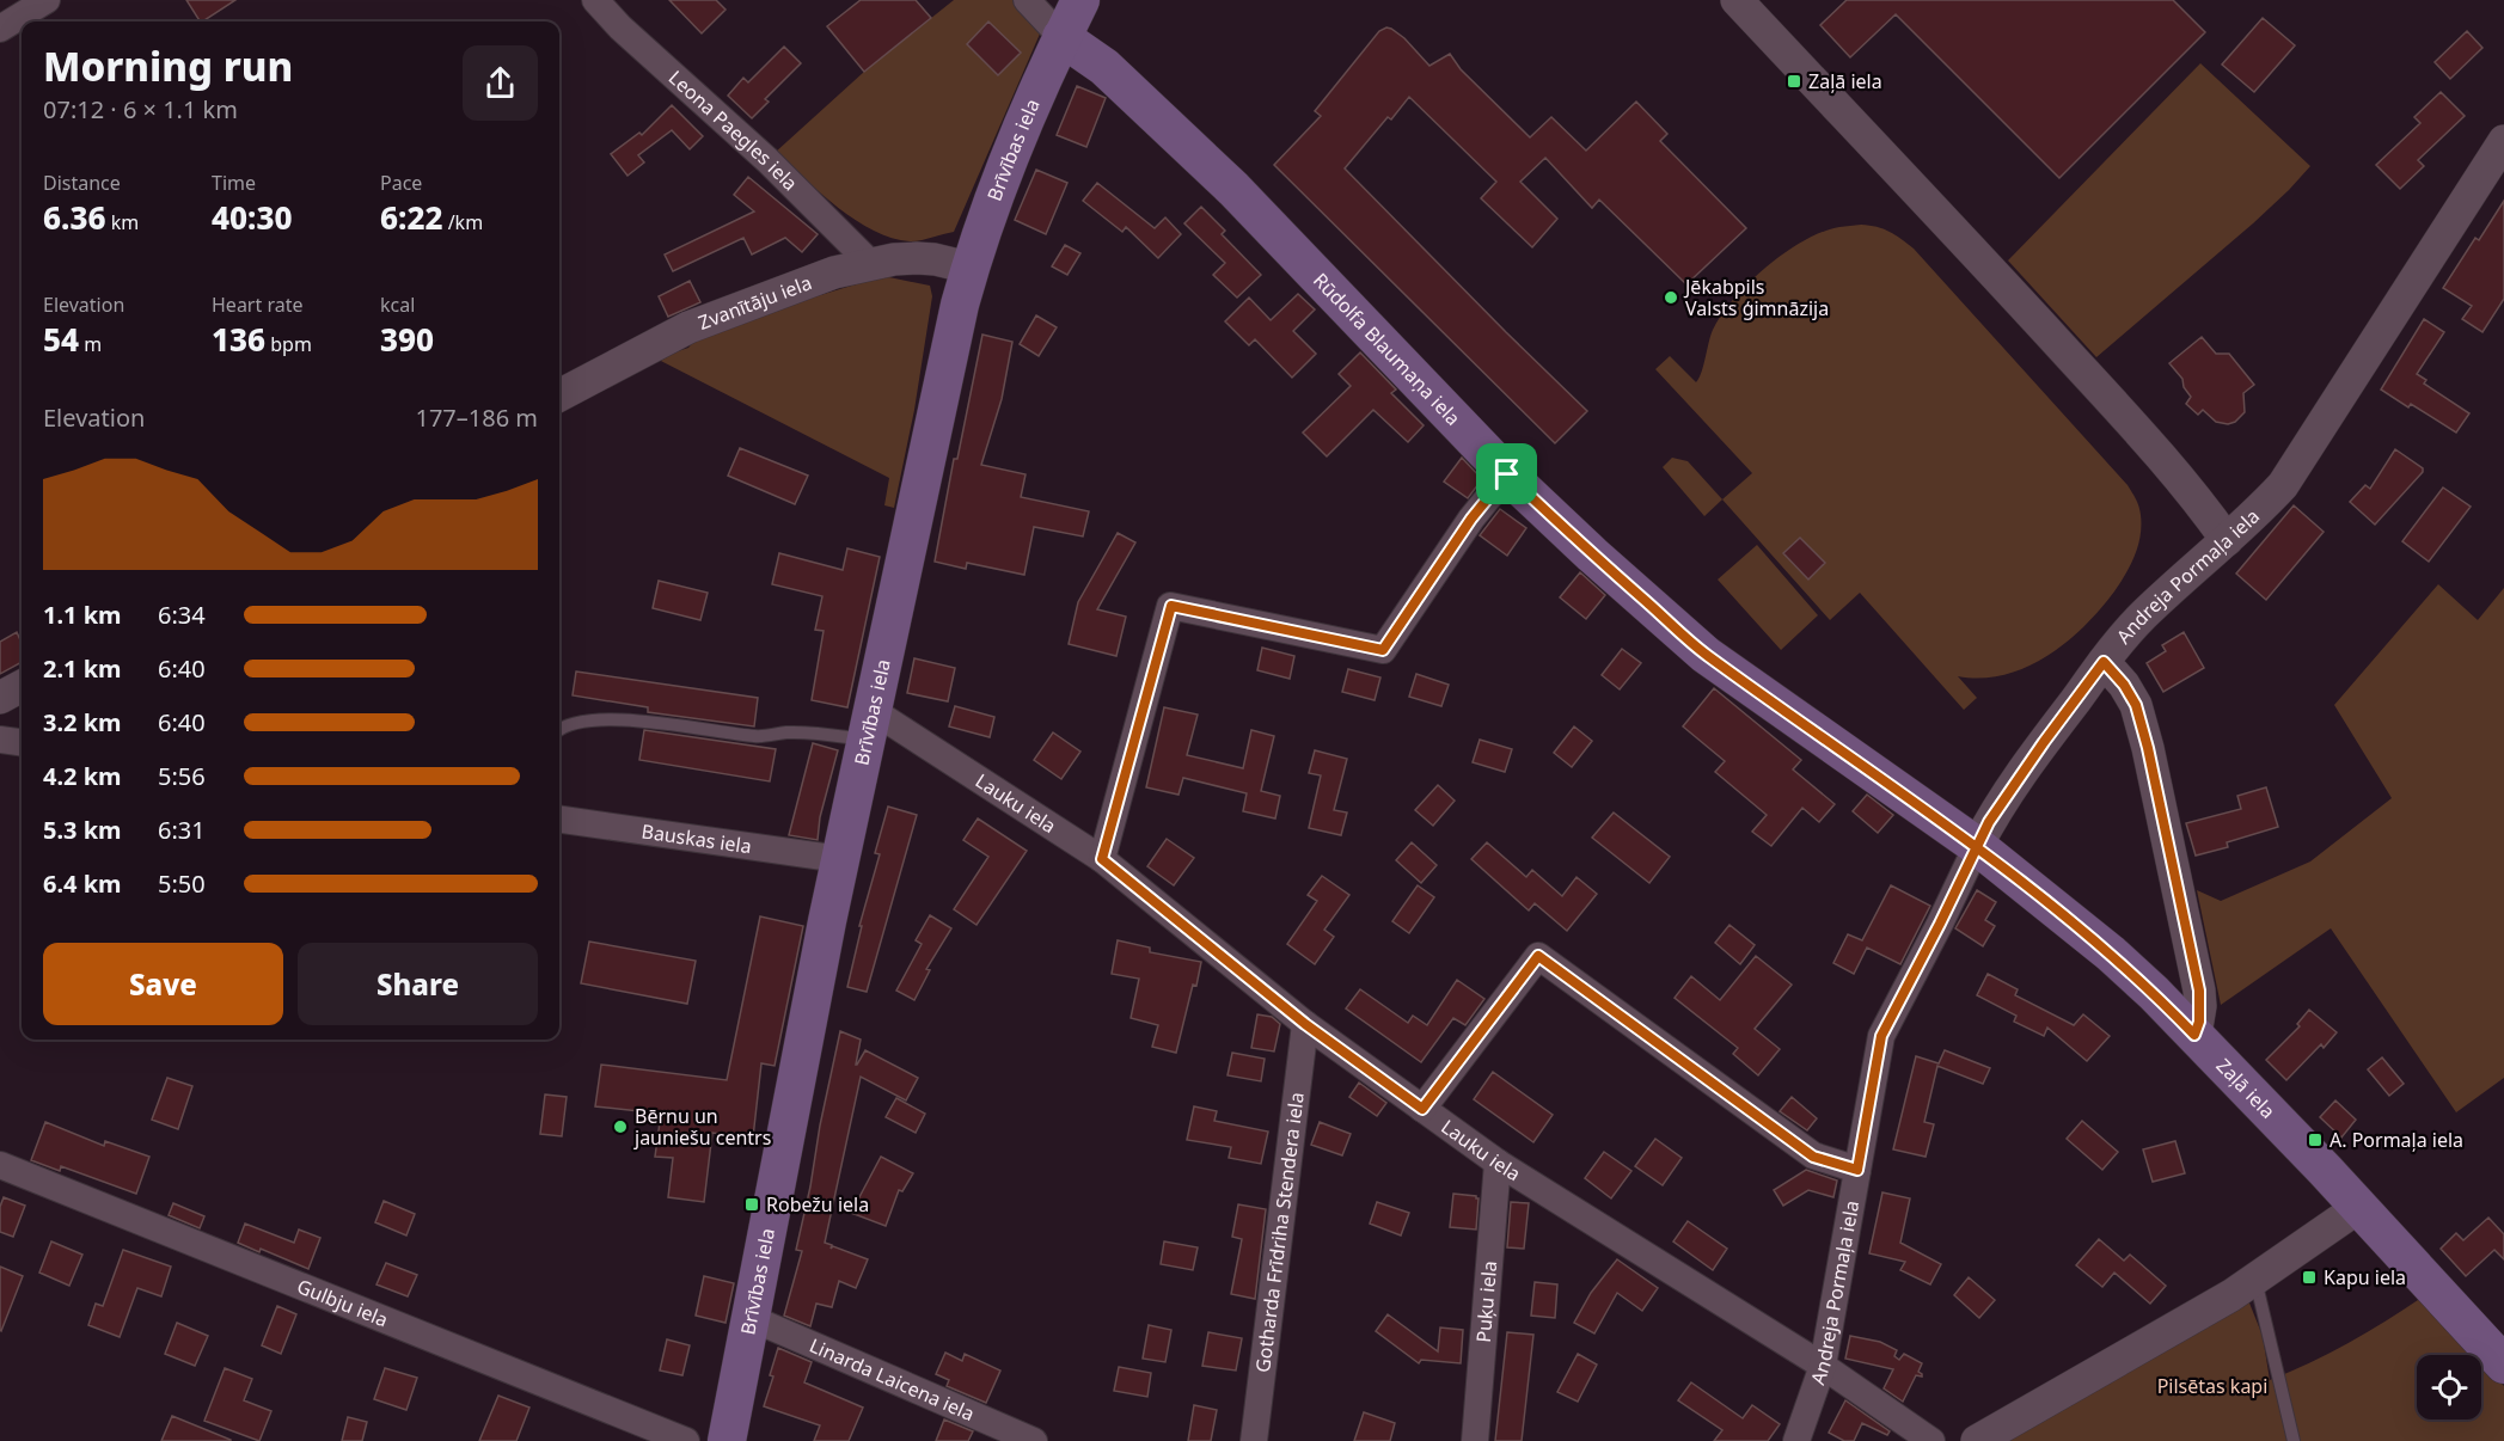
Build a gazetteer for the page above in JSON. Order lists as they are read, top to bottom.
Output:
{
  "streets": {
    "main road": ["Brīvības iela", "Rūdolfa Blaumaņa iela", "Zaļā iela"],
    "street": [
      "Leona Paegles iela",
      "Zvanītāju iela",
      "Andreja Pormaļa iela",
      "Lauku iela",
      "Bauskas iela",
      "Gotharda Frīdriha Stendera iela",
      "Puķu iela",
      "Gulbju iela",
      "Linarda Laicena iela"
    ]
  },
  "crossings": [
    ["Leona Paegles iela", "Zvanītāju iela"],
    ["Brīvības iela", "Zvanītāju iela"],
    ["Brīvības iela", "Rūdolfa Blaumaņa iela"],
    ["Brīvības iela", "Lauku iela"],
    ["Brīvības iela", "Bauskas iela"],
    ["Brīvības iela", "Linarda Laicena iela"],
    ["Rūdolfa Blaumaņa iela", "Andreja Pormaļa iela"],
    ["Rūdolfa Blaumaņa iela", "Zaļā iela"],
    ["Andreja Pormaļa iela", "Lauku iela"],
    ["Lauku iela", "Gotharda Frīdriha Stendera iela"],
    ["Lauku iela", "Puķu iela"]
  ],
  "parks": ["Pilsētas kapi"],
  "places": {
    "transit": [
      "Zaļā iela",
      "A. Pormaļa iela",
      "Robežu iela",
      "Kapu iela"
    ],
    "other": ["Jēkabpils Valsts ģimnāzija", "Bērnu un jauniešu centrs"]
  },
  "page": {
    "heading": ["Morning run", "07:12 · 6 × 1.1 km"],
    "stats": [
      ["Distance", "6.36 km"],
      ["Time", "40:30"],
      ["Pace", "6:22 /km"],
      ["Elevation", "54 m"],
      ["Heart rate", "136 bpm"],
      ["kcal", "390"]
    ],
    "chart": ["Elevation", "177–186 m"],
    "list": [
      {
        "name": "1.1 km",
        "note": "6:34"
      },
      {
        "name": "2.1 km",
        "note": "6:40"
      },
      {
        "name": "3.2 km",
        "note": "6:40"
      },
      {
        "name": "4.2 km",
        "note": "5:56"
      },
      {
        "name": "5.3 km",
        "note": "6:31"
      },
      {
        "name": "6.4 km",
        "note": "5:50"
      }
    ],
    "buttons": ["Save", "Share"]
  }
}
